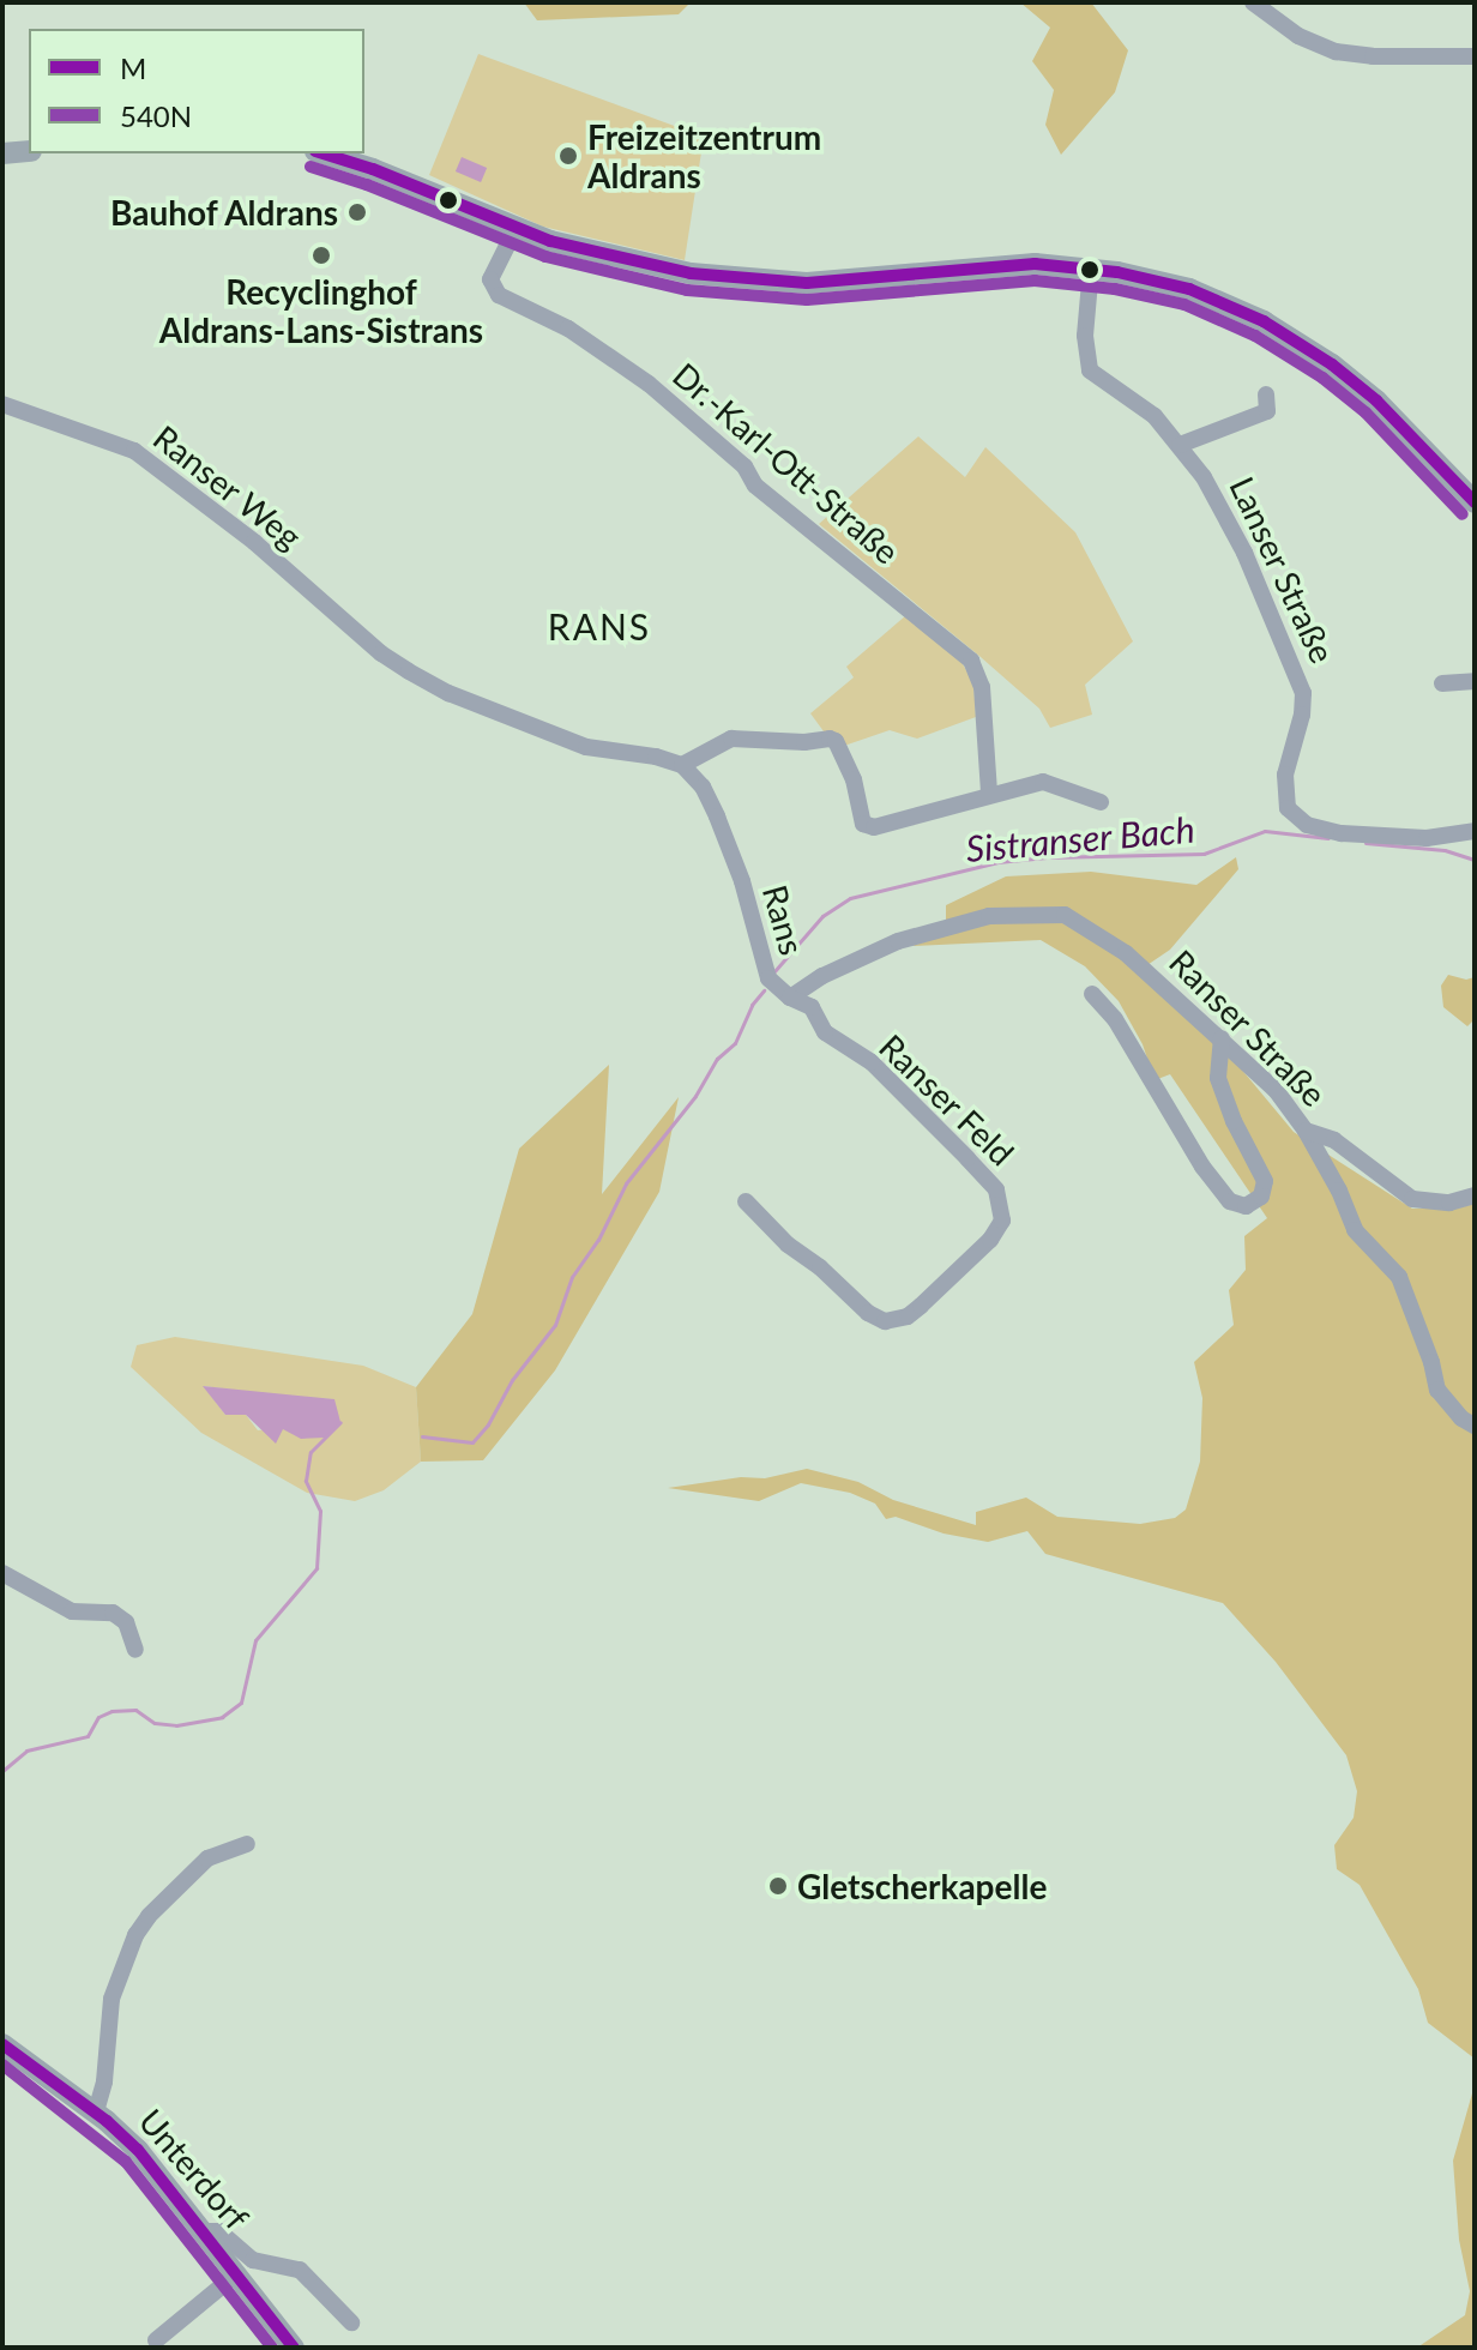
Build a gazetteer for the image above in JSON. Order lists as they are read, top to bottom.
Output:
{
  "streets": {
    "main road": ["Unterdorf"],
    "street": [
      "Dr.-Karl-Ott-Straße",
      "Ranser Weg",
      "Lanser Straße",
      "Rans",
      "Ranser Straße",
      "Ranser Feld"
    ]
  },
  "crossings": [
    ["Ranser Weg", "Rans"],
    ["Rans", "Ranser Straße"],
    ["Rans", "Ranser Feld"]
  ],
  "districts": ["RANS"],
  "water": ["Sistranser Bach"],
  "places": [
    "Freizeitzentrum Aldrans",
    "Bauhof Aldrans",
    "Recyclinghof Aldrans-Lans-Sistrans",
    "Gletscherkapelle"
  ],
  "lines": ["transit line M", "transit line 540N"],
  "legend": ["M", "540N"]
}
